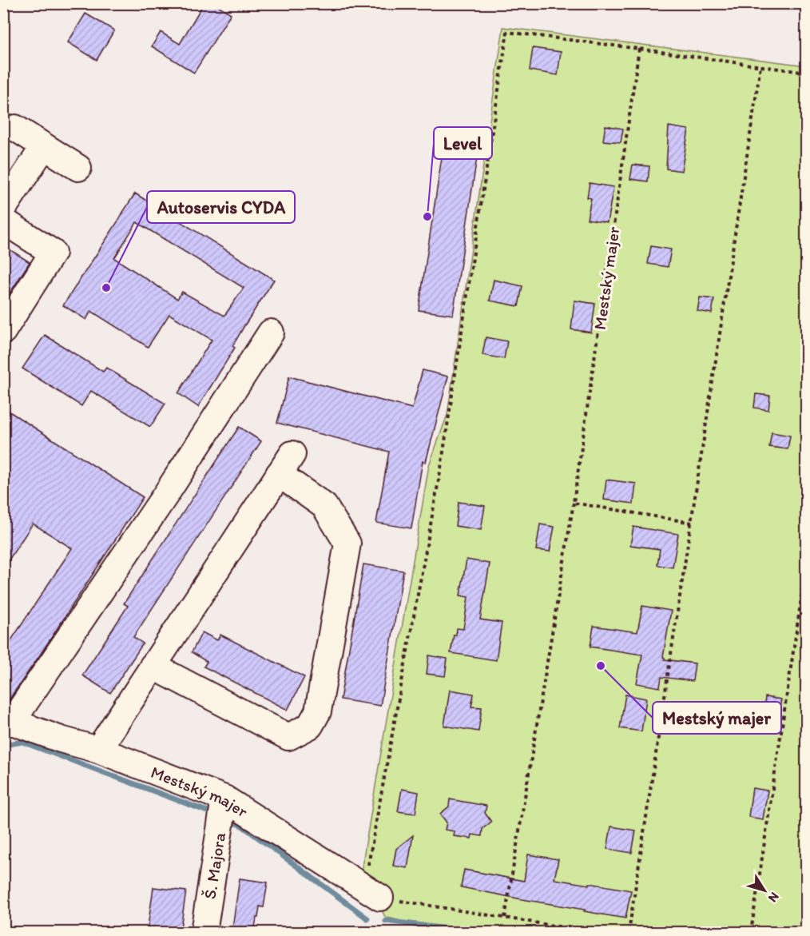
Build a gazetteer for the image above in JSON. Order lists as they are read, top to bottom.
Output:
{
  "streets": {
    "street": ["Mestský majer", "Š. Majora"]
  },
  "crossings": [
    ["Mestský majer", "Š. Majora"]
  ],
  "places": ["Level", "Autoservis CYDA", "Mestský majer"],
  "north": "bottom right"
}
